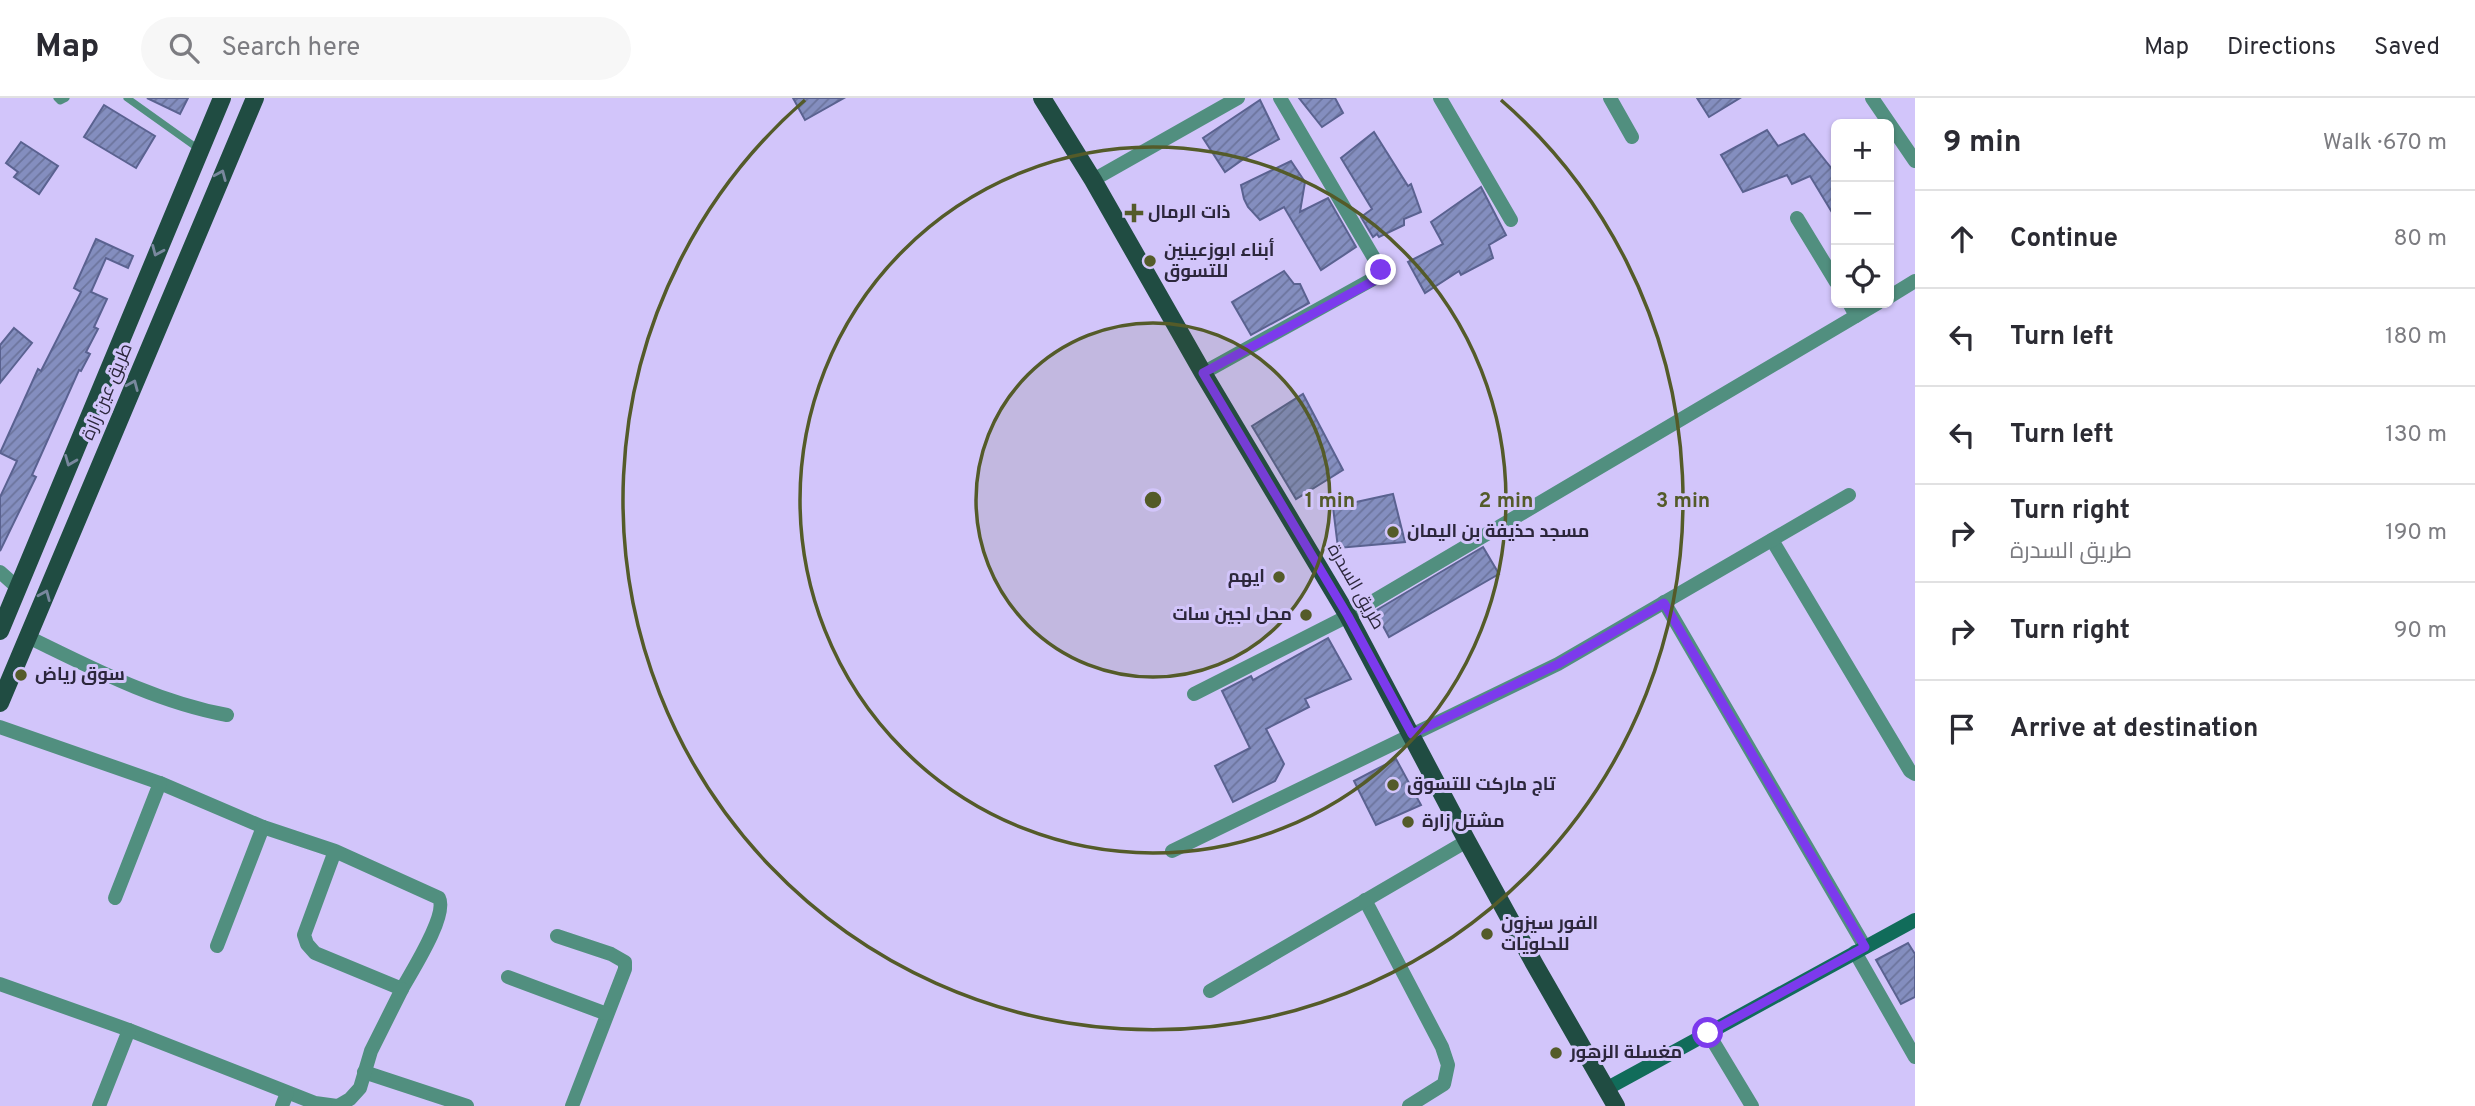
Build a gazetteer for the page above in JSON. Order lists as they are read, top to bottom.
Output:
{
  "streets": {
    "main road": ["طريق عين زارة", "طريق السدرة"]
  },
  "places": {
    "health": ["ذات الرمال"],
    "other": [
      "أبناء ابوزعينين للتسوق",
      "مسجد حذيفة بن اليمان",
      "ايهم",
      "محل لجين سات",
      "سوق رياض",
      "تاج ماركت للتسوق",
      "مشتل زارة",
      "الفور سيزون للحلويات",
      "مغسلة الزهور"
    ]
  },
  "page": {
    "header": "Map",
    "search": "Search here",
    "nav": ["Map", "Directions", "Saved"],
    "heading": ["9 min", "Walk · 670 m"],
    "map_buttons": ["+", "−"],
    "list": [
      ["Continue", "80 m"],
      ["Turn left", "180 m"],
      ["Turn left", "130 m"],
      ["Turn right", "طريق السدرة", "190 m"],
      ["Turn right", "90 m"],
      "Arrive at destination"
    ]
  },
  "rings": ["1 min", "2 min", "3 min"]
}
